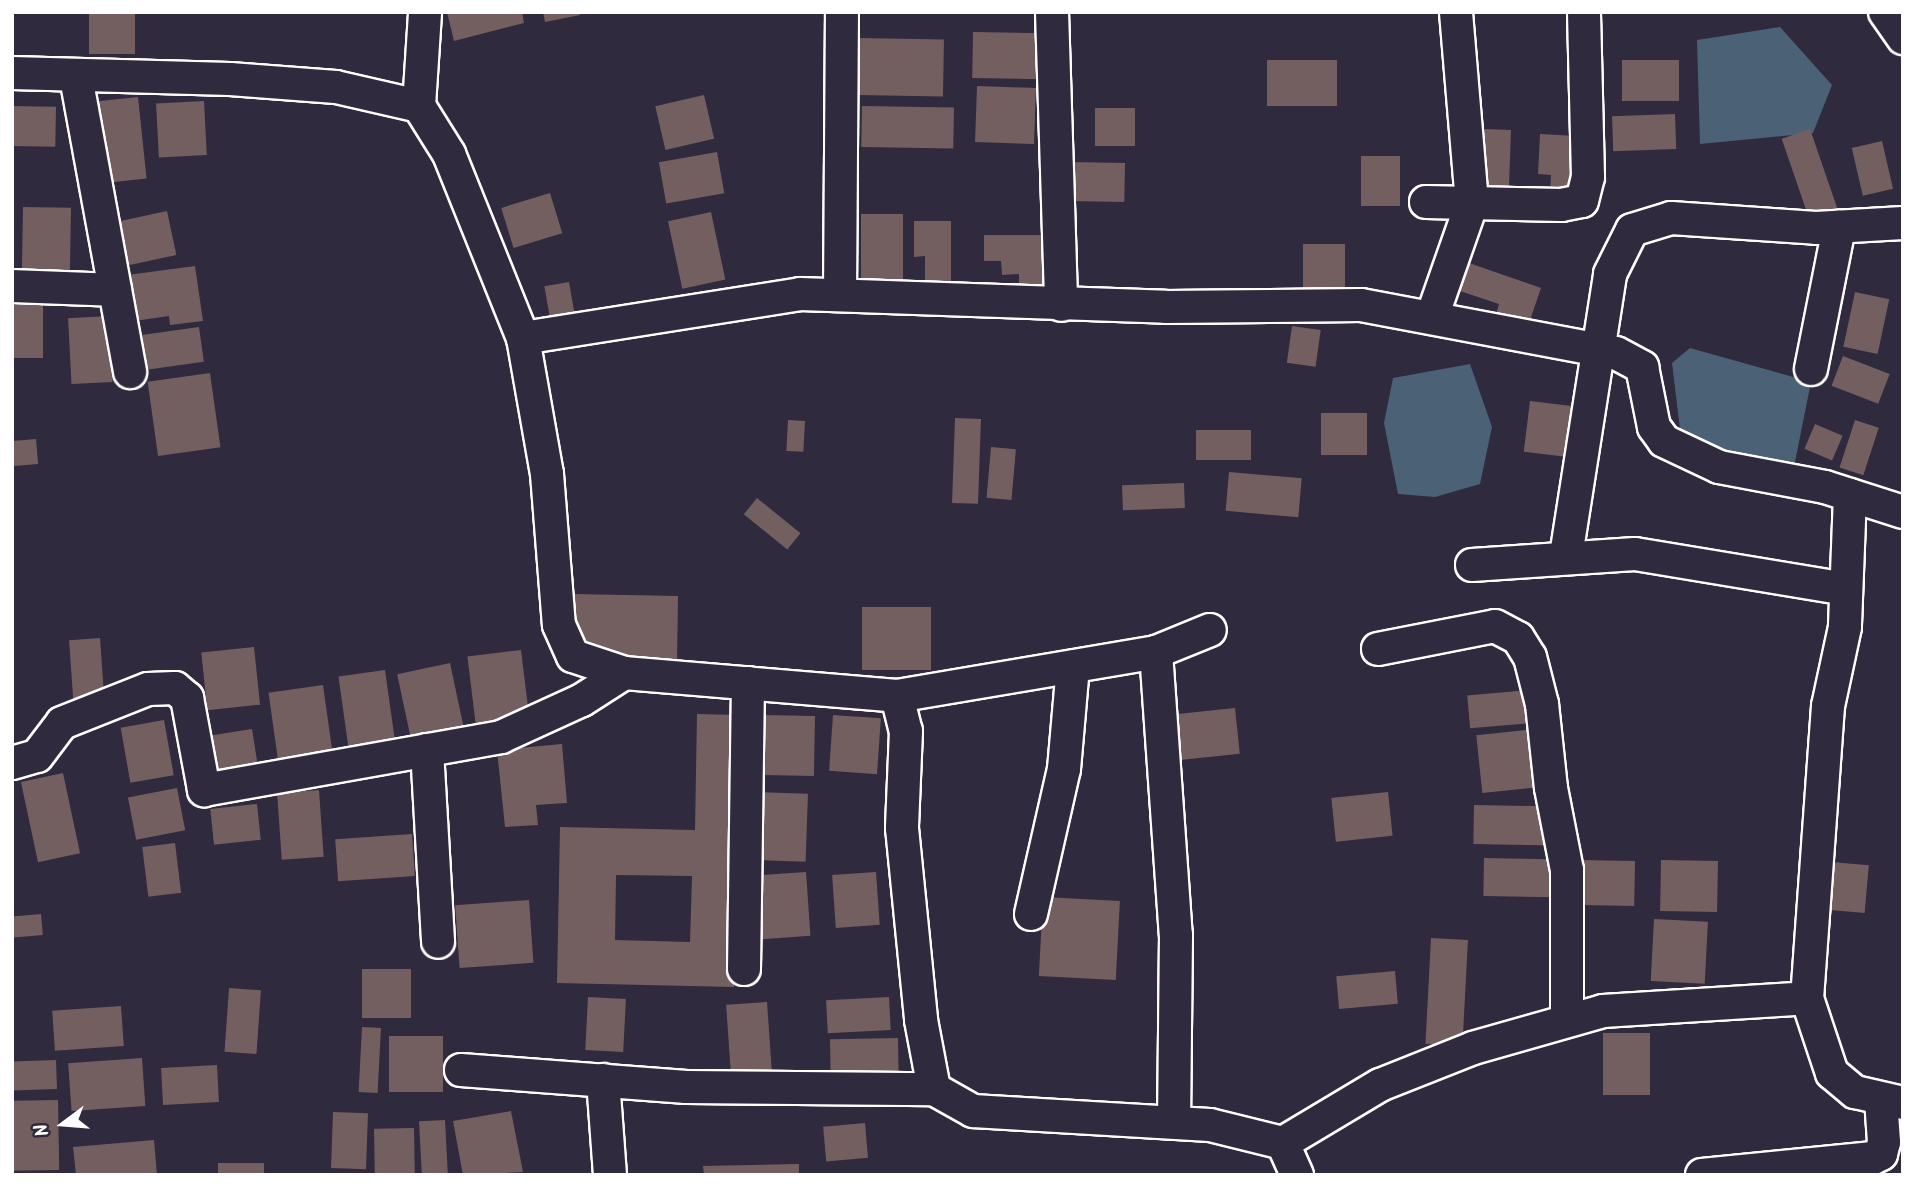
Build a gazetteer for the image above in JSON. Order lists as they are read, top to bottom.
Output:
{
  "north": "left"
}
